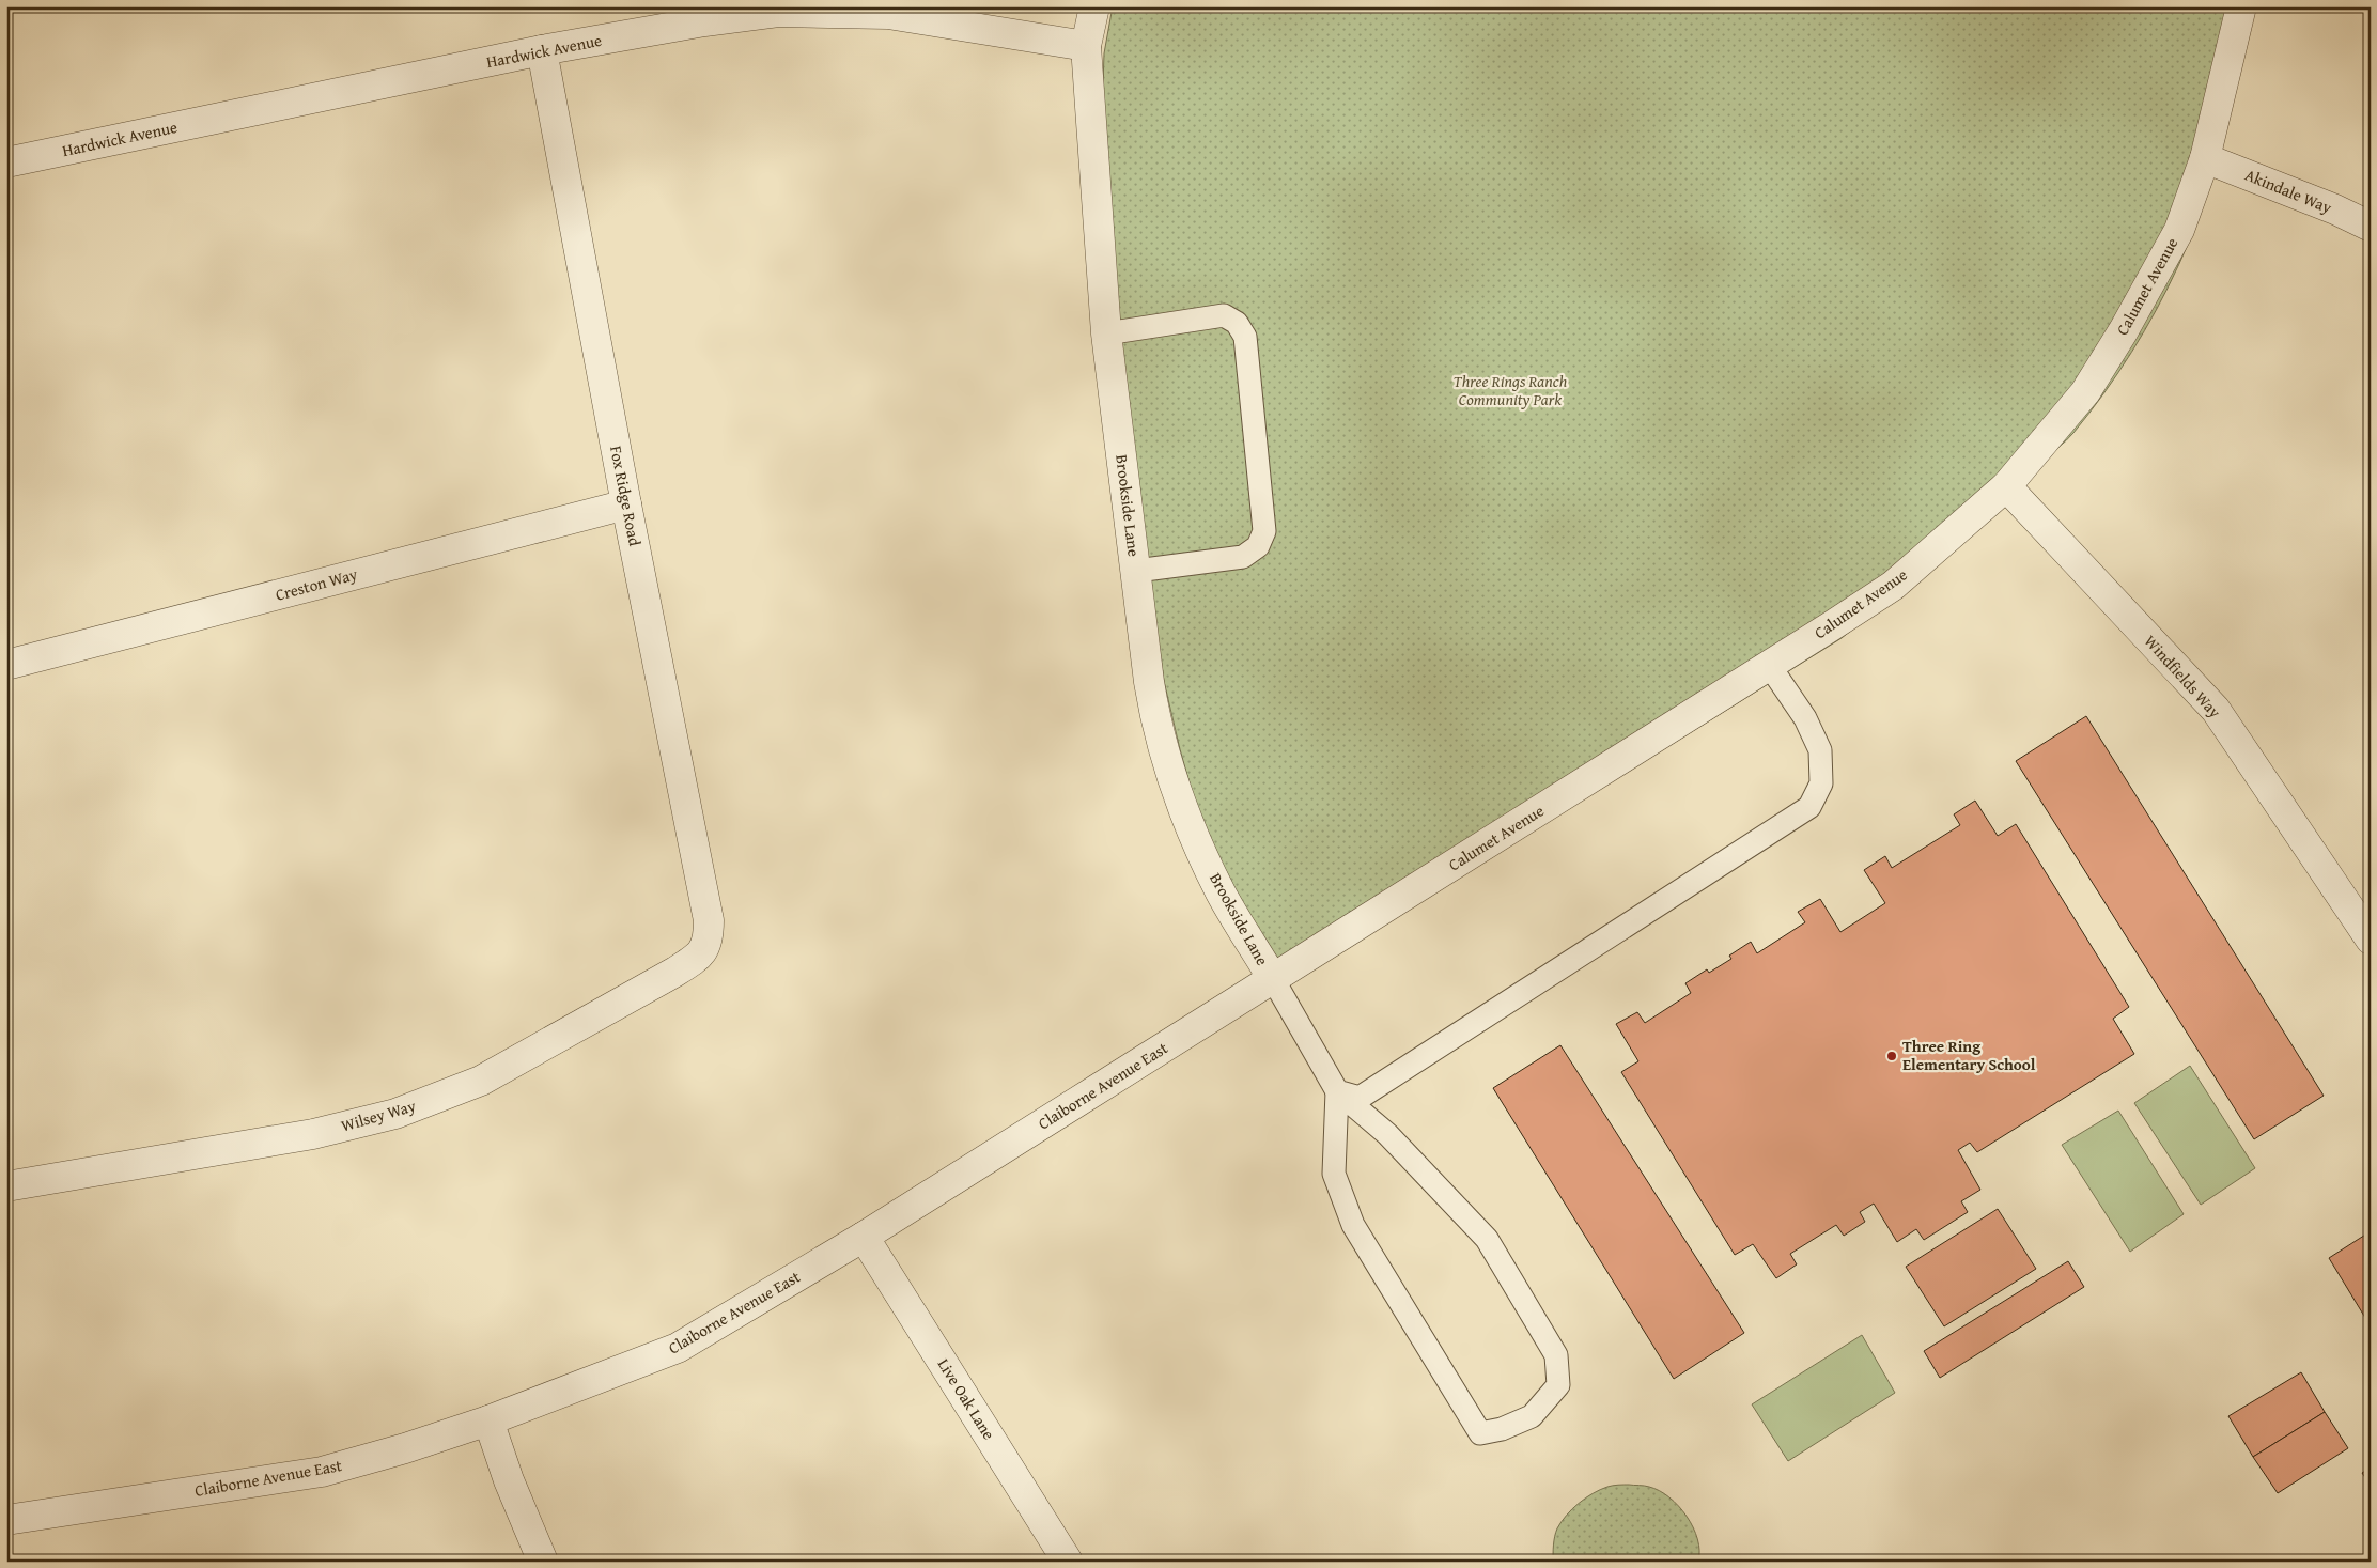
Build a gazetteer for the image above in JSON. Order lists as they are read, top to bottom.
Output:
{
  "streets": {
    "street": [
      "Hardwick Avenue",
      "Akindale Way",
      "Calumet Avenue",
      "Fox Ridge Road",
      "Brookside Lane",
      "Creston Way",
      "Windfields Way",
      "Claiborne Avenue East",
      "Wilsey Way",
      "Live Oak Lane"
    ]
  },
  "crossings": [
    ["Hardwick Avenue", "Fox Ridge Road"],
    ["Hardwick Avenue", "Brookside Lane"],
    ["Akindale Way", "Calumet Avenue"],
    ["Calumet Avenue", "Brookside Lane"],
    ["Calumet Avenue", "Windfields Way"],
    ["Calumet Avenue", "Claiborne Avenue East"],
    ["Fox Ridge Road", "Creston Way"],
    ["Fox Ridge Road", "Wilsey Way"],
    ["Brookside Lane", "Claiborne Avenue East"],
    ["Claiborne Avenue East", "Live Oak Lane"]
  ],
  "parks": ["Three Rings Ranch Community Park"],
  "places": ["Three Ring Elementary School"]
}
